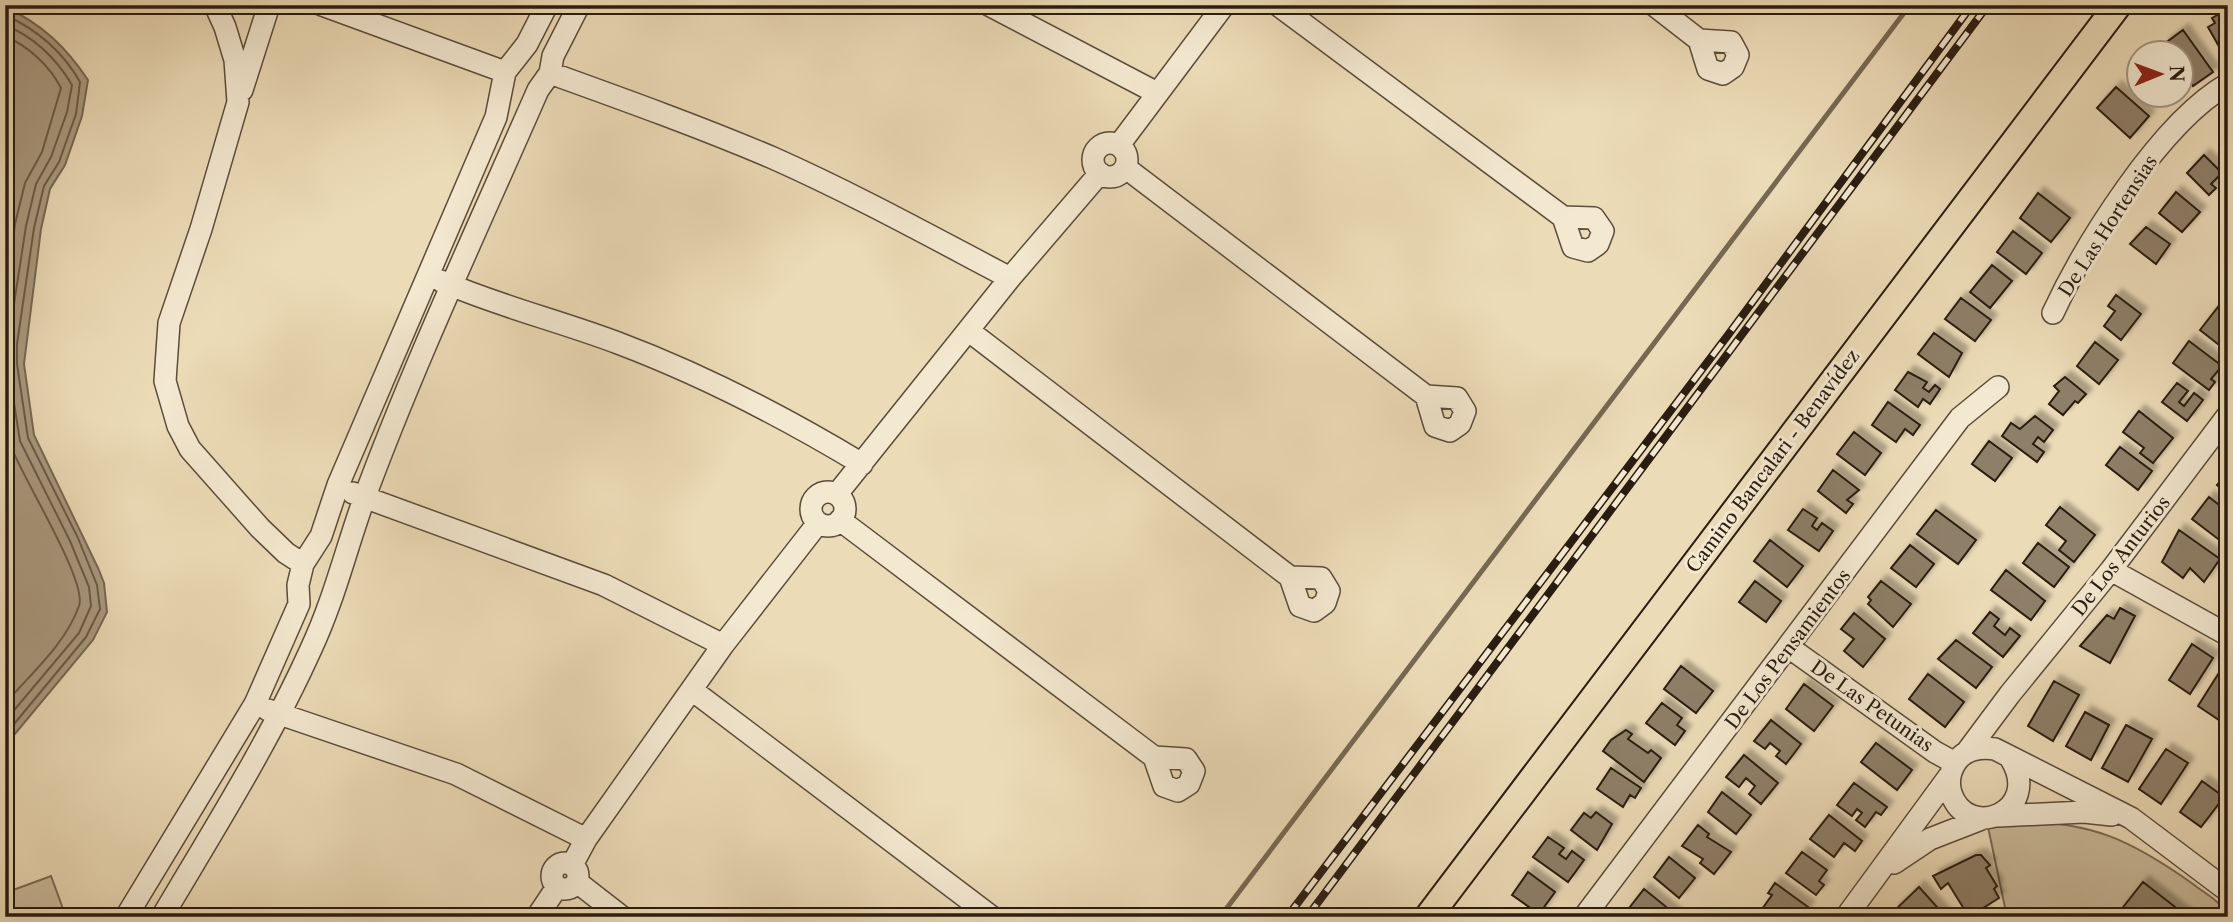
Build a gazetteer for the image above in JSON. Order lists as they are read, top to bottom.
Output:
{
  "streets": {
    "main road": ["Camino Bancalari - Benavídez"],
    "street": [
      "De Las Hortensias",
      "De Los Anturios",
      "De Los Pensamientos",
      "De Las Petunias"
    ]
  },
  "crossings": [
    ["De Los Anturios", "De Las Petunias"],
    ["De Los Pensamientos", "De Las Petunias"]
  ],
  "north": "right"
}
